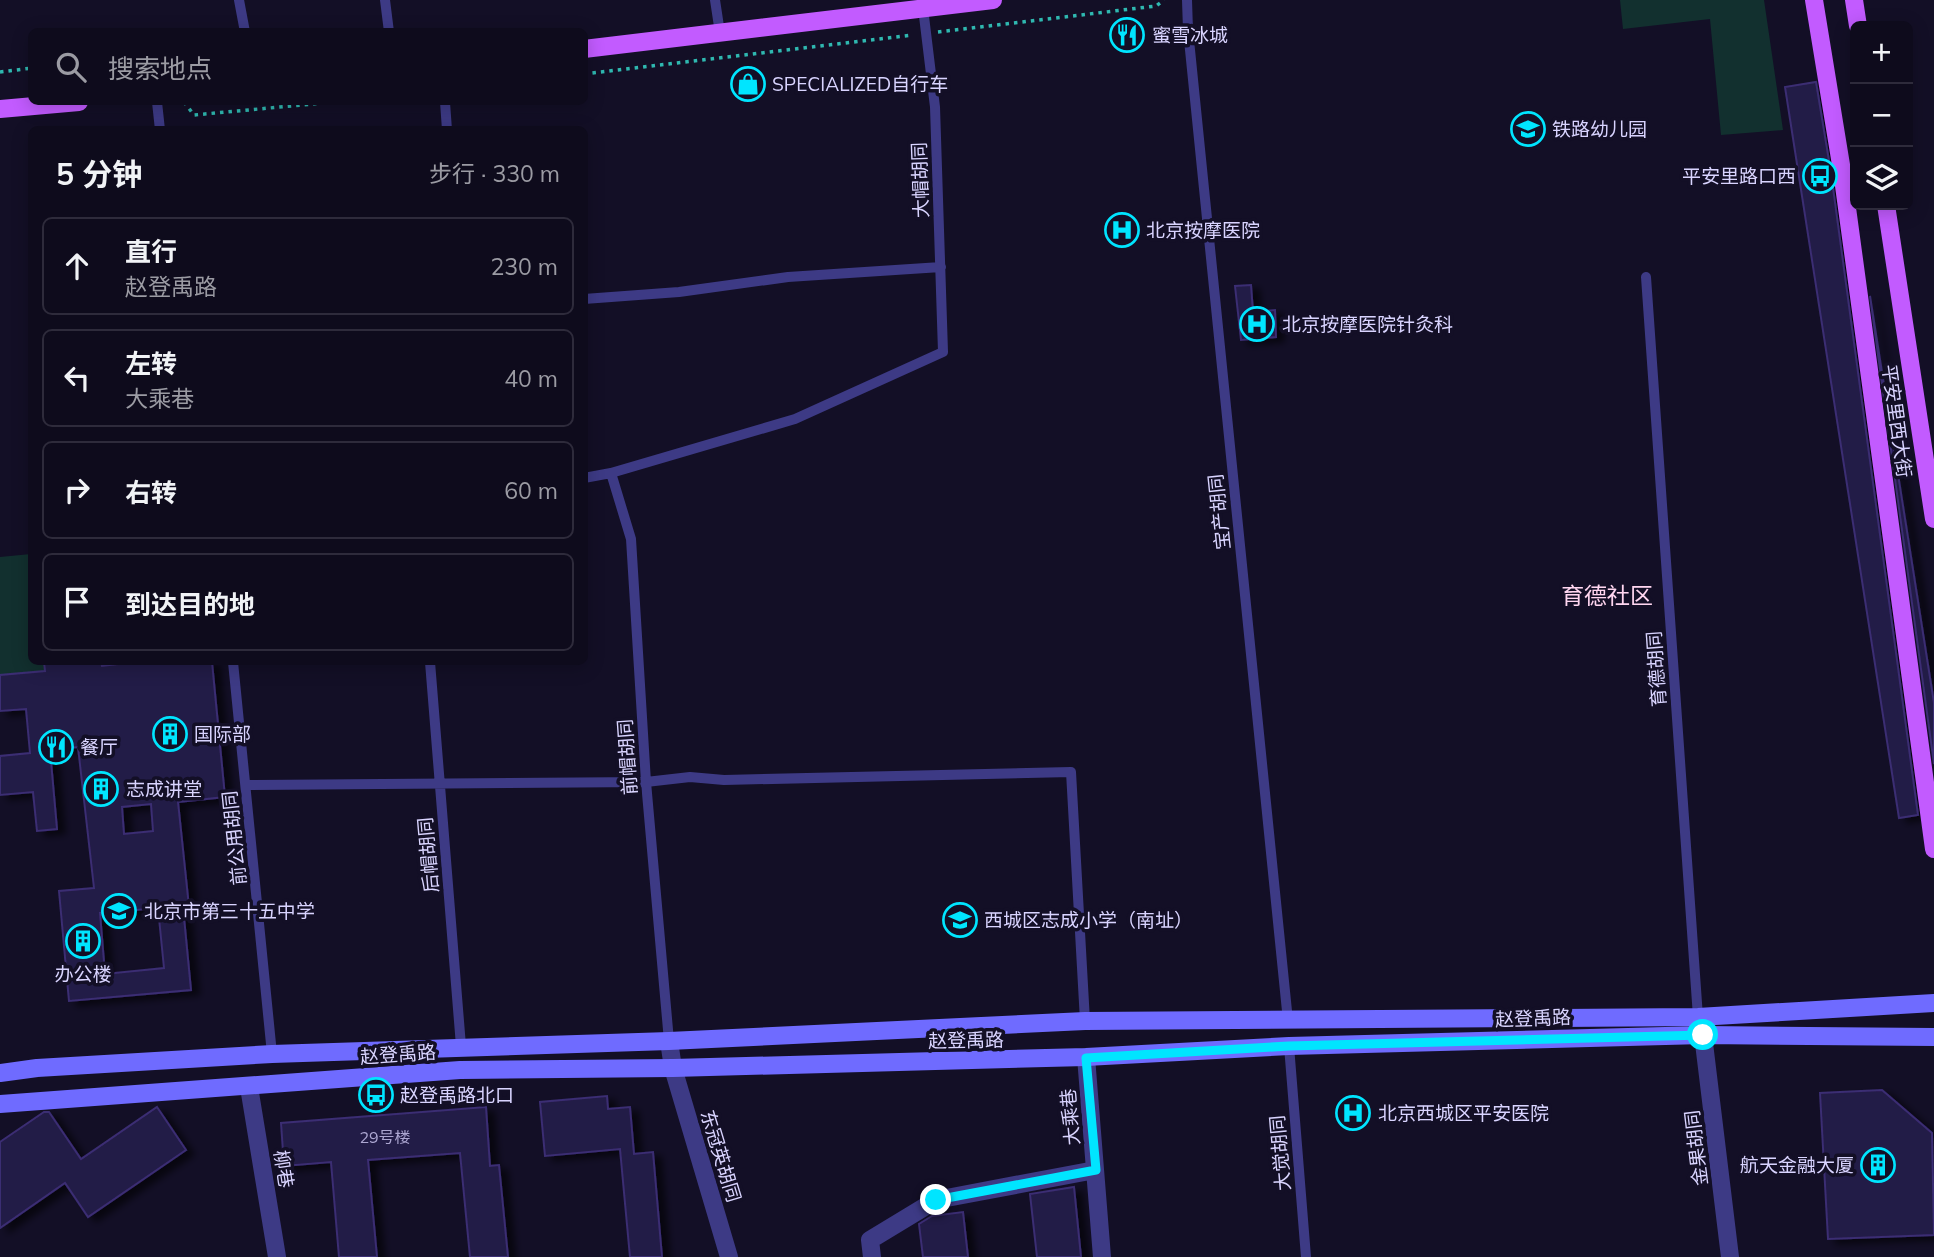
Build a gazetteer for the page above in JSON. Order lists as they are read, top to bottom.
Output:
{
  "streets": {
    "main road": ["平安里西大街", "赵登禹路"],
    "street": [
      "大乘巷",
      "金果胡同",
      "东冠英胡同",
      "柳巷"
    ],
    "lane": [
      "大帽胡同",
      "宝产胡同",
      "育德胡同",
      "前帽胡同",
      "前公用胡同",
      "后帽胡同",
      "大觉胡同"
    ]
  },
  "crossings": [
    ["大帽胡同", "前帽胡同"],
    ["宝产胡同", "赵登禹路"],
    ["育德胡同", "赵登禹路"],
    ["前帽胡同", "赵登禹路"],
    ["前帽胡同", "东冠英胡同"],
    ["前公用胡同", "赵登禹路"],
    ["后帽胡同", "赵登禹路"],
    ["赵登禹路", "大乘巷"],
    ["赵登禹路", "金果胡同"],
    ["赵登禹路", "大觉胡同"],
    ["赵登禹路", "东冠英胡同"],
    ["赵登禹路", "柳巷"]
  ],
  "districts": ["育德社区"],
  "places": {
    "restaurant": ["蜜雪冰城", "餐厅"],
    "shop": ["SPECIALIZED自行车"],
    "school or university": ["铁路幼儿园", "北京市第三十五中学", "西城区志成小学（南址）"],
    "bus stop": ["平安里路口西", "赵登禹路北口"],
    "hospital": ["北京按摩医院", "北京按摩医院针灸科", "北京西城区平安医院"],
    "building": [
      "国际部",
      "志成讲堂",
      "办公楼",
      "航天金融大厦"
    ]
  },
  "house_numbers": ["29号楼"],
  "page": {
    "map_buttons": ["+", "−"],
    "search": "搜索地点",
    "heading": ["5 分钟", "步行 · 330 m"],
    "list": [
      ["直行", "赵登禹路", "230 m"],
      ["左转", "大乘巷", "40 m"],
      ["右转", "60 m"],
      "到达目的地"
    ]
  }
}
